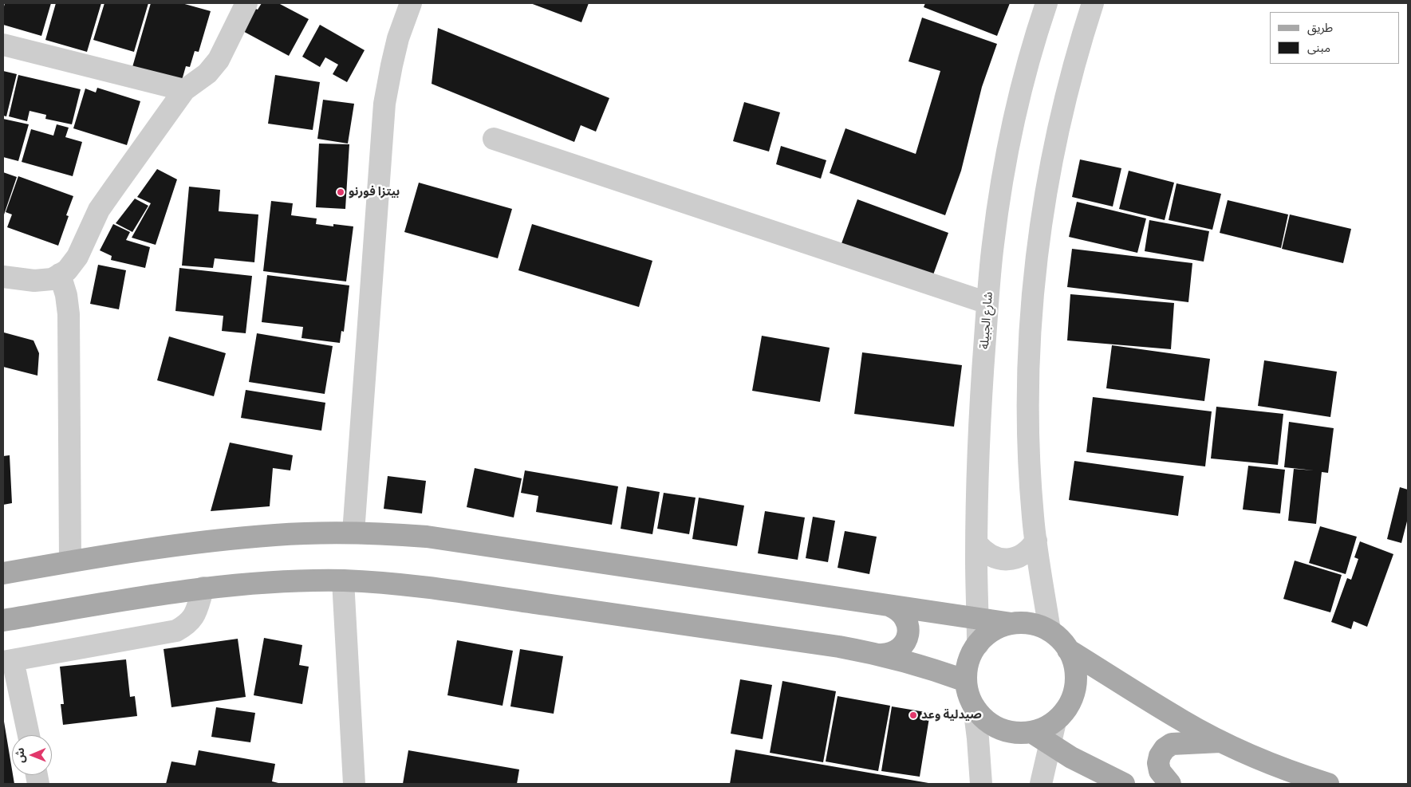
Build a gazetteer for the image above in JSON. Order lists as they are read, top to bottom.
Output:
{
  "streets": {
    "street": ["شارع الجبيلة"]
  },
  "places": ["بيتزا فورنو", "صيدلية وعد"],
  "legend": ["طريق", "مبنى"],
  "north": "left"
}
